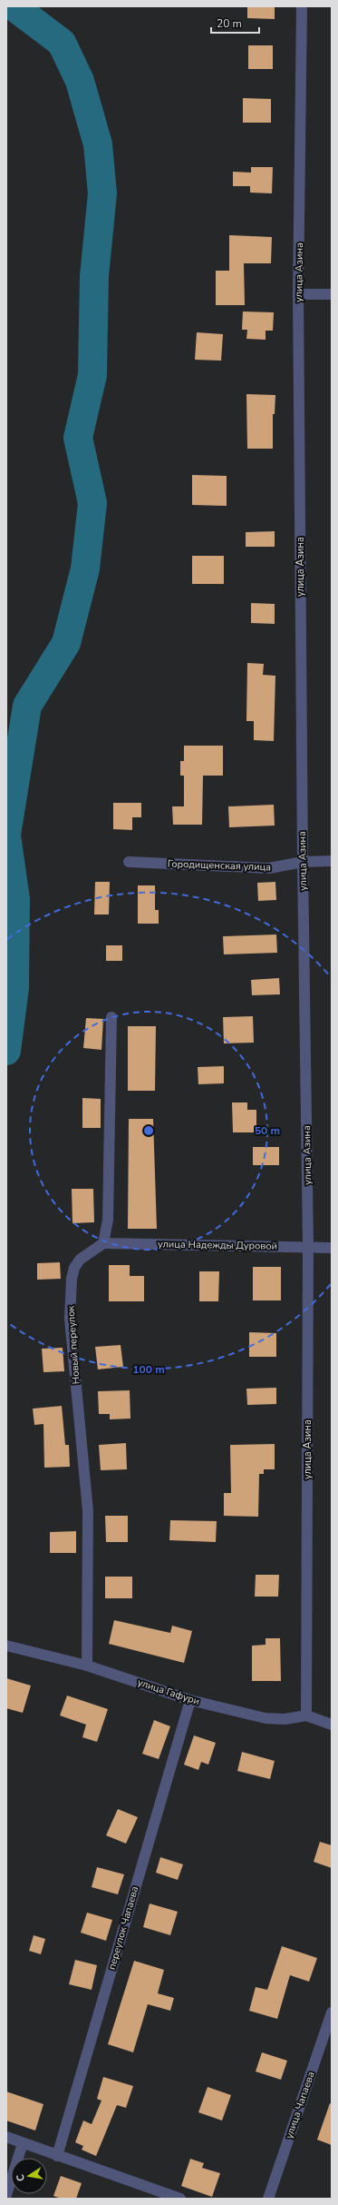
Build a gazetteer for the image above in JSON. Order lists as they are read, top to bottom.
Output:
{
  "streets": {
    "street": [
      "улица Азина",
      "Городищенская улица",
      "улица Надежды Дуровой",
      "Новый переулок",
      "улица Гафури",
      "переулок Чапаева",
      "улица Чапаева"
    ]
  },
  "crossings": [
    ["улица Азина", "Городищенская улица"],
    ["улица Азина", "улица Надежды Дуровой"],
    ["улица Азина", "улица Гафури"],
    ["улица Надежды Дуровой", "Новый переулок"],
    ["Новый переулок", "улица Гафури"],
    ["улица Гафури", "переулок Чапаева"]
  ],
  "scale_bar": "20 m",
  "north": "left",
  "rings": ["50 m", "100 m"]
}
